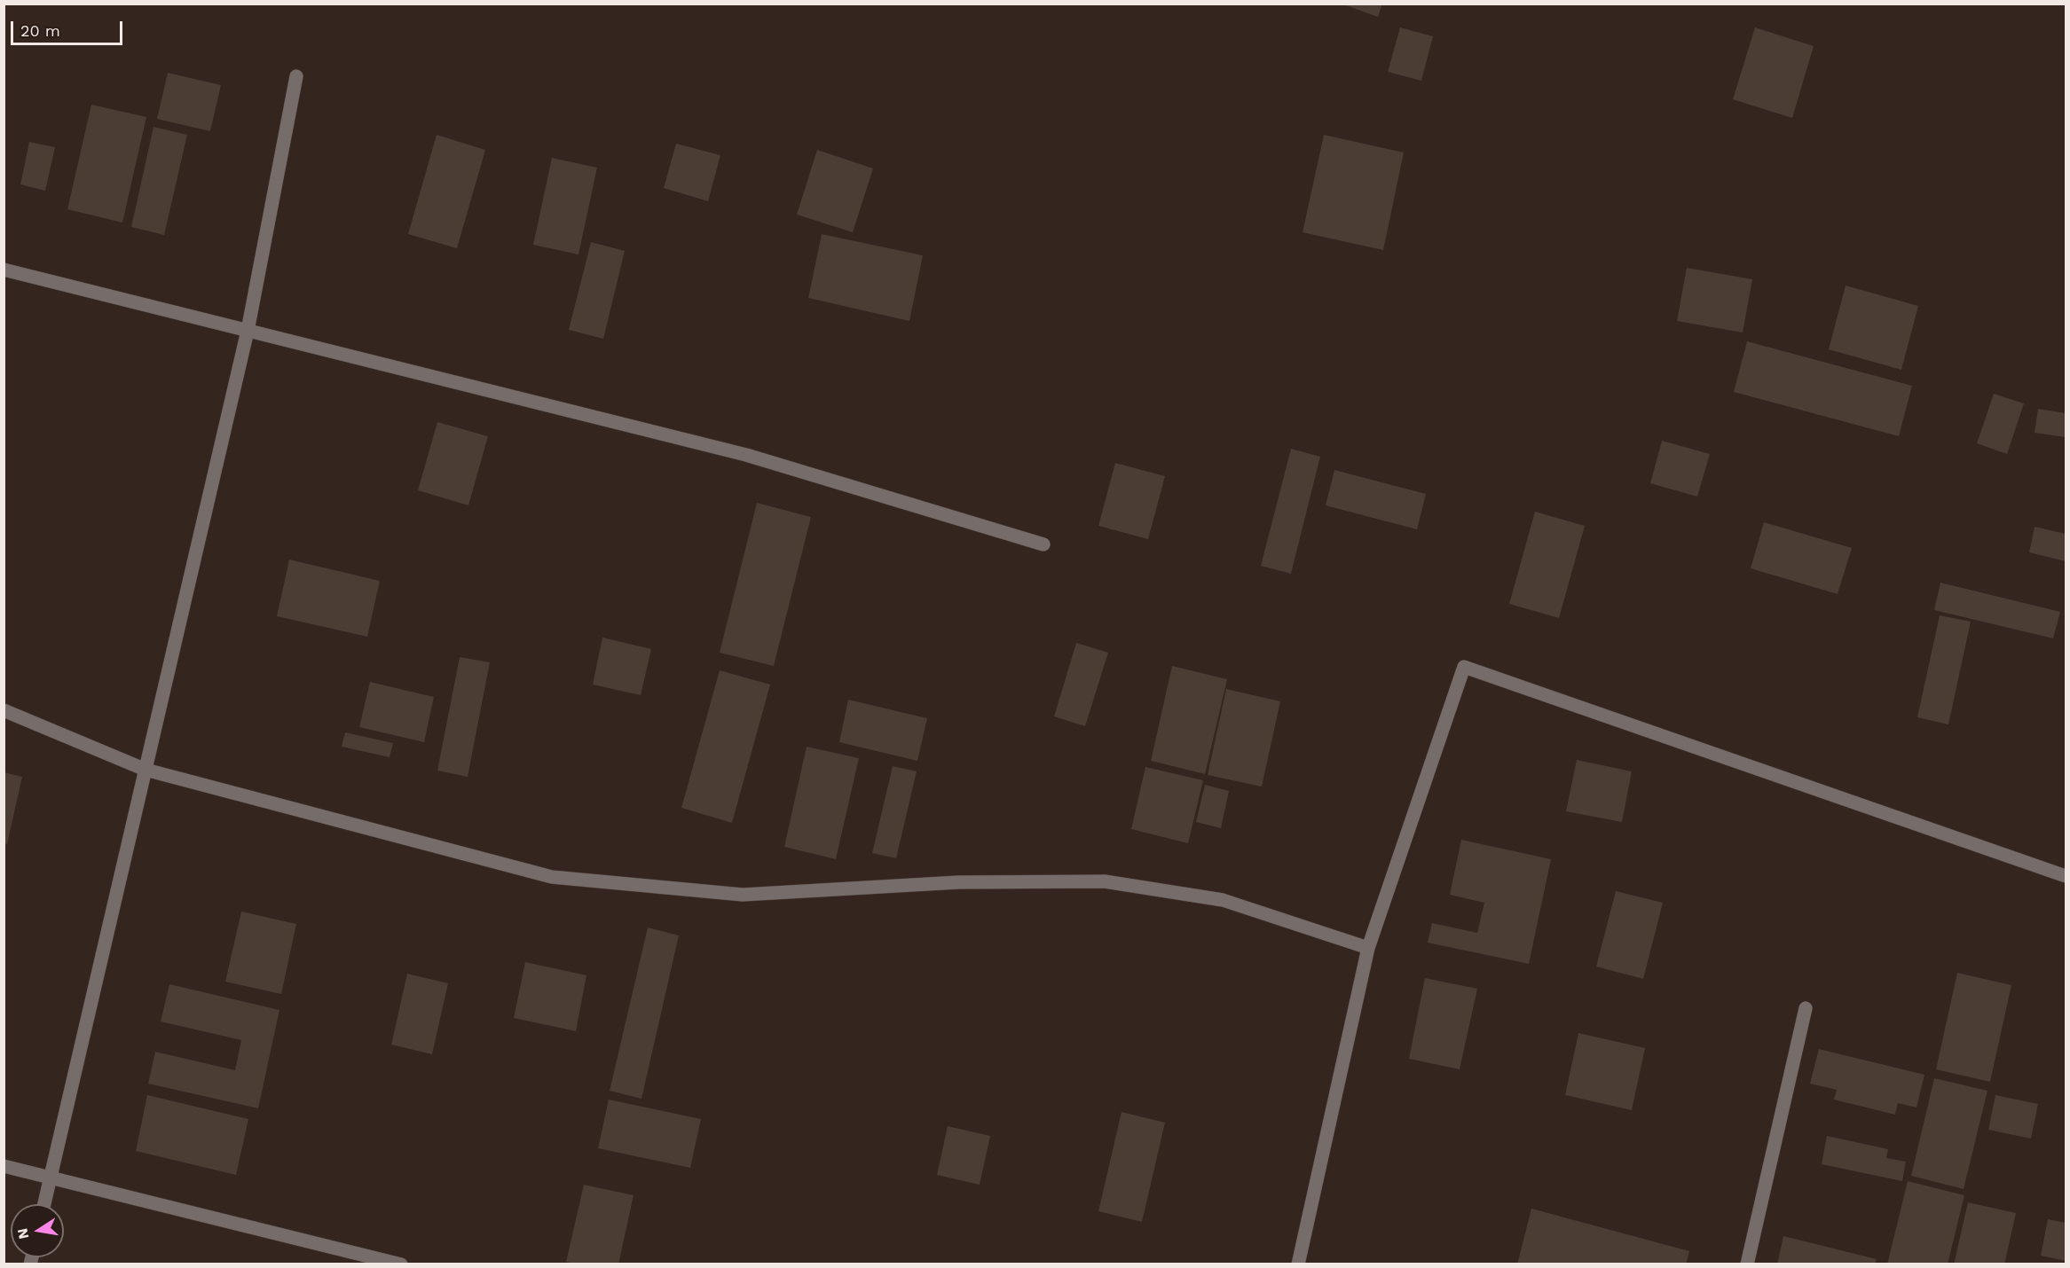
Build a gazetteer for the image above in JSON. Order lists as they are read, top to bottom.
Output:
{
  "scale_bar": "20 m",
  "north": "left"
}
